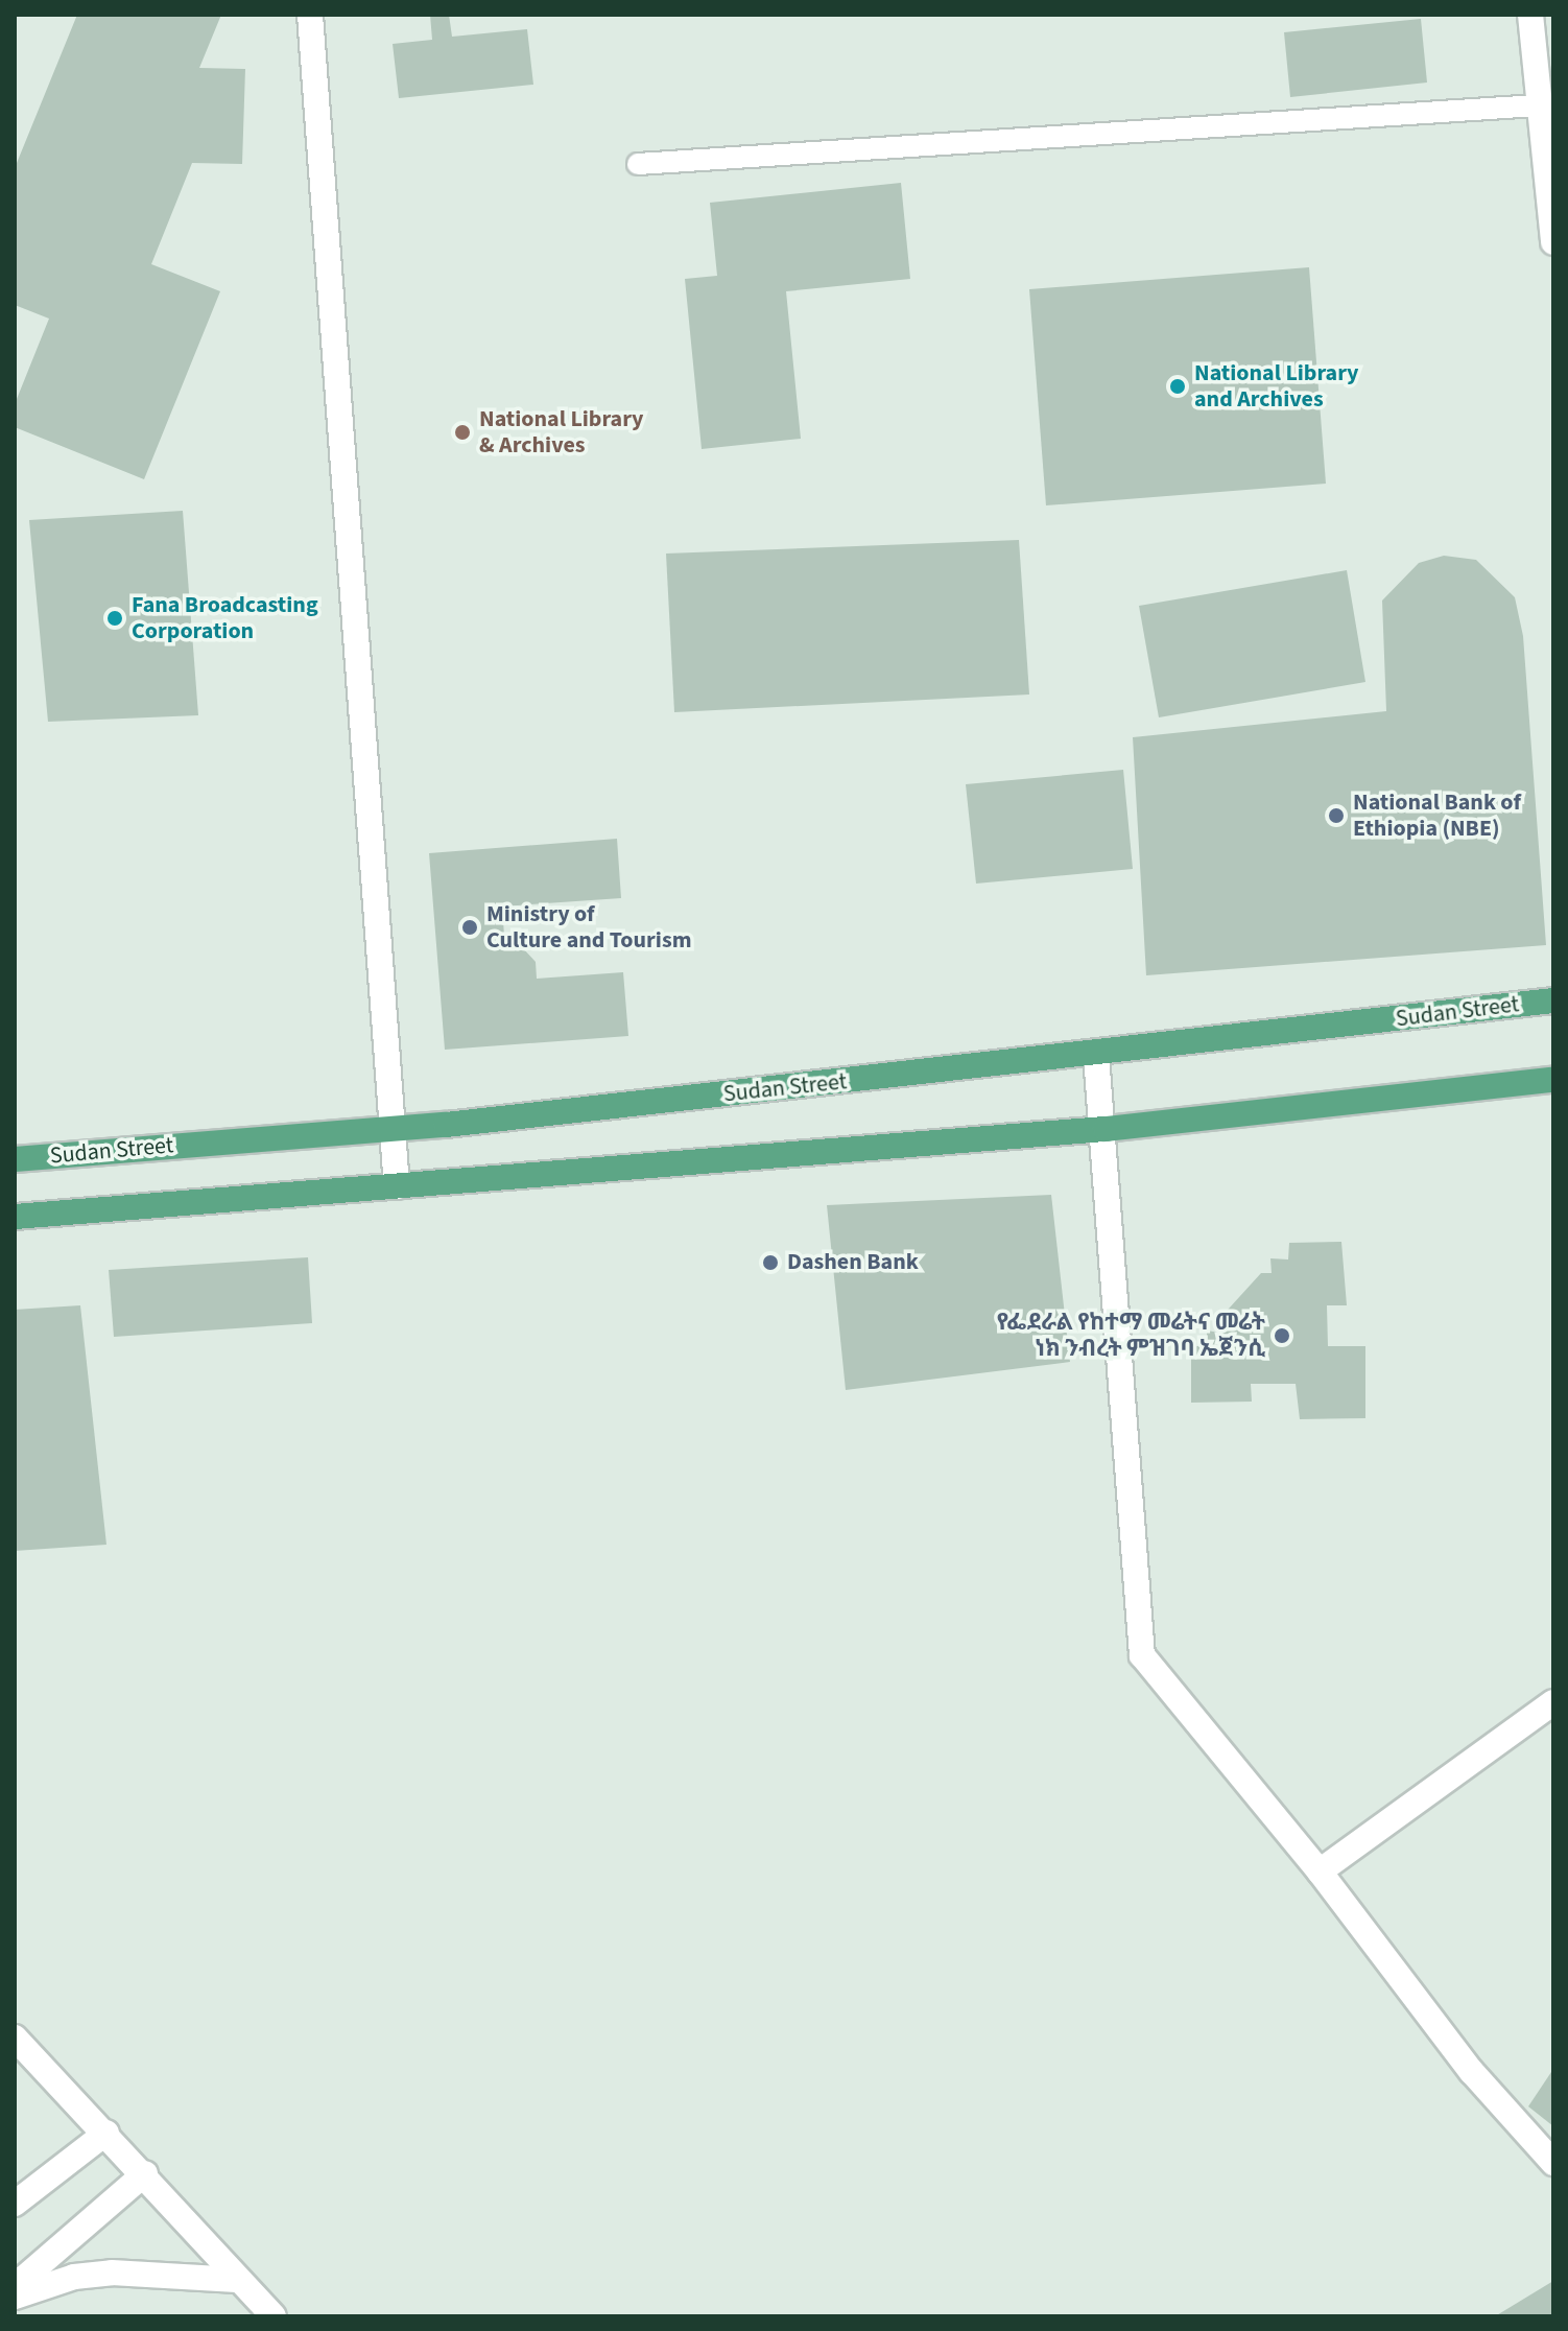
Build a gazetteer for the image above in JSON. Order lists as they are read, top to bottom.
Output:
{
  "streets": {
    "main road": ["Sudan Street"]
  },
  "places": [
    "National Library and Archives",
    "National Library & Archives",
    "Fana Broadcasting Corporation",
    "National Bank of Ethiopia (NBE)",
    "Ministry of Culture and Tourism",
    "Dashen Bank",
    "የፌደራል የከተማ መሬትና መሬት ነክ ንብረት ምዝገባ ኤጀንሲ"
  ]
}
